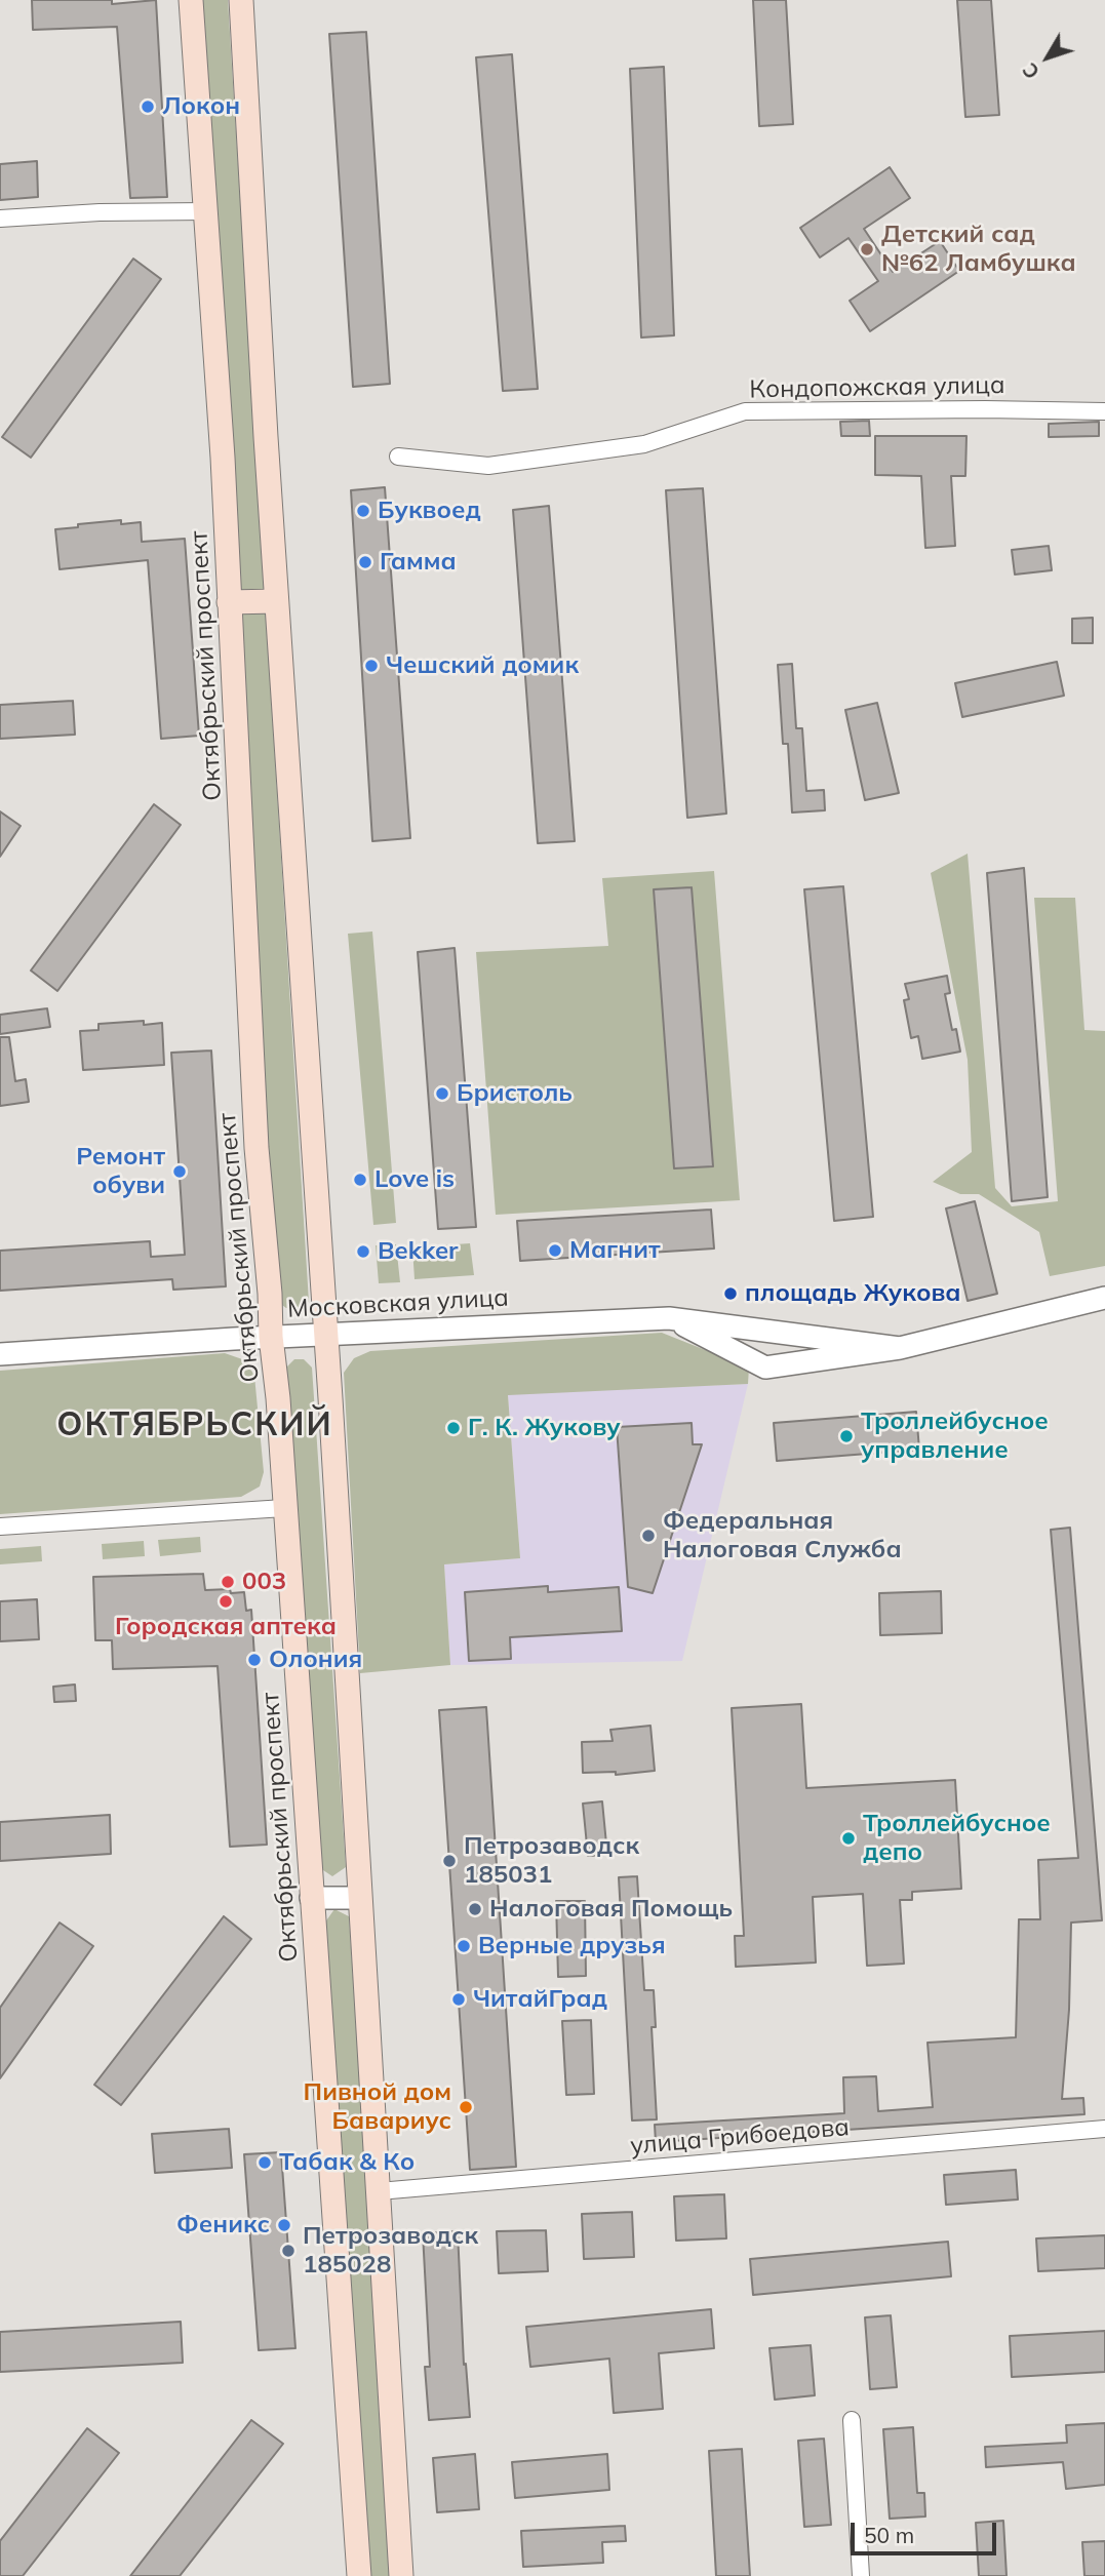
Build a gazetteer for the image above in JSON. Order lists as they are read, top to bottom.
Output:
{
  "streets": {
    "main road": ["Октябрьский проспект"],
    "street": ["Кондопожская улица", "Московская улица", "улица Грибоедова"]
  },
  "crossings": [
    ["Октябрьский проспект", "Московская улица"]
  ],
  "districts": ["ОКТЯБРЬСКИЙ"],
  "places": [
    "Локон",
    "Детский сад №62 Ламбушка",
    "Буквоед",
    "Гамма",
    "Чешский домик",
    "Бристоль",
    "Ремонт обуви",
    "Love is",
    "Магнит",
    "Bekker",
    "площадь Жукова",
    "Г. К. Жукову",
    "Троллейбусное управление",
    "Федеральная Налоговая Служба",
    "003",
    "Городская аптека",
    "Олония",
    "Троллейбусное депо",
    "Петрозаводск 185031",
    "Налоговая Помощь",
    "Верные друзья",
    "ЧитайГрад",
    "Пивной дом Бавариус",
    "Табак & Ко",
    "Феникс",
    "Петрозаводск 185028"
  ],
  "scale_bar": "50 m",
  "north": "bottom left"
}
